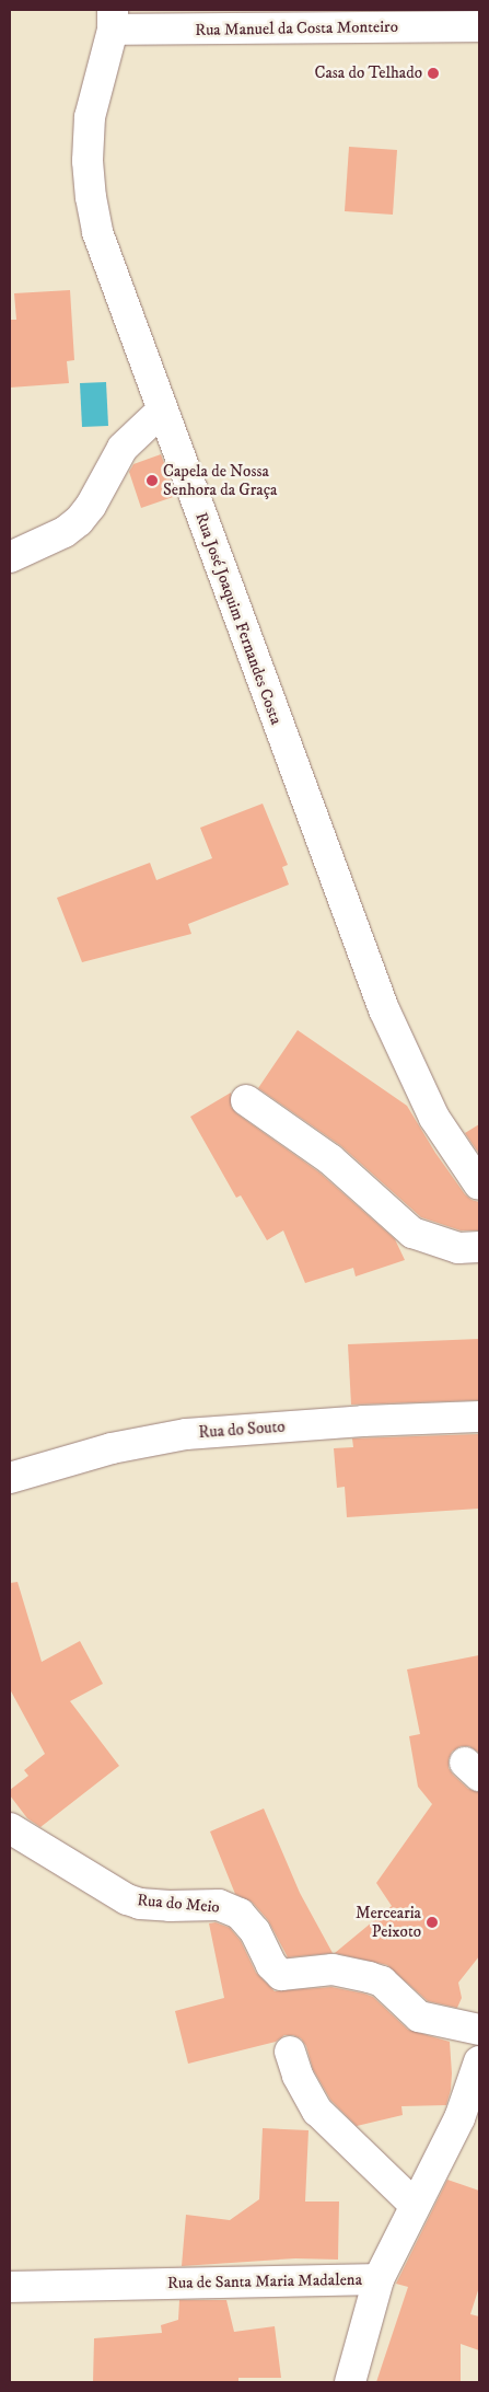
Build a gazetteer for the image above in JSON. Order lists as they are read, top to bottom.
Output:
{
  "streets": {
    "street": [
      "Rua Manuel da Costa Monteiro",
      "Rua José Joaquim Fernandes Costa",
      "Rua do Souto",
      "Rua do Meio",
      "Rua de Santa Maria Madalena"
    ]
  },
  "crossings": [
    ["Rua Manuel da Costa Monteiro", "Rua José Joaquim Fernandes Costa"]
  ],
  "places": ["Casa do Telhado", "Capela de Nossa Senhora da Graça", "Mercearia Peixoto"]
}
